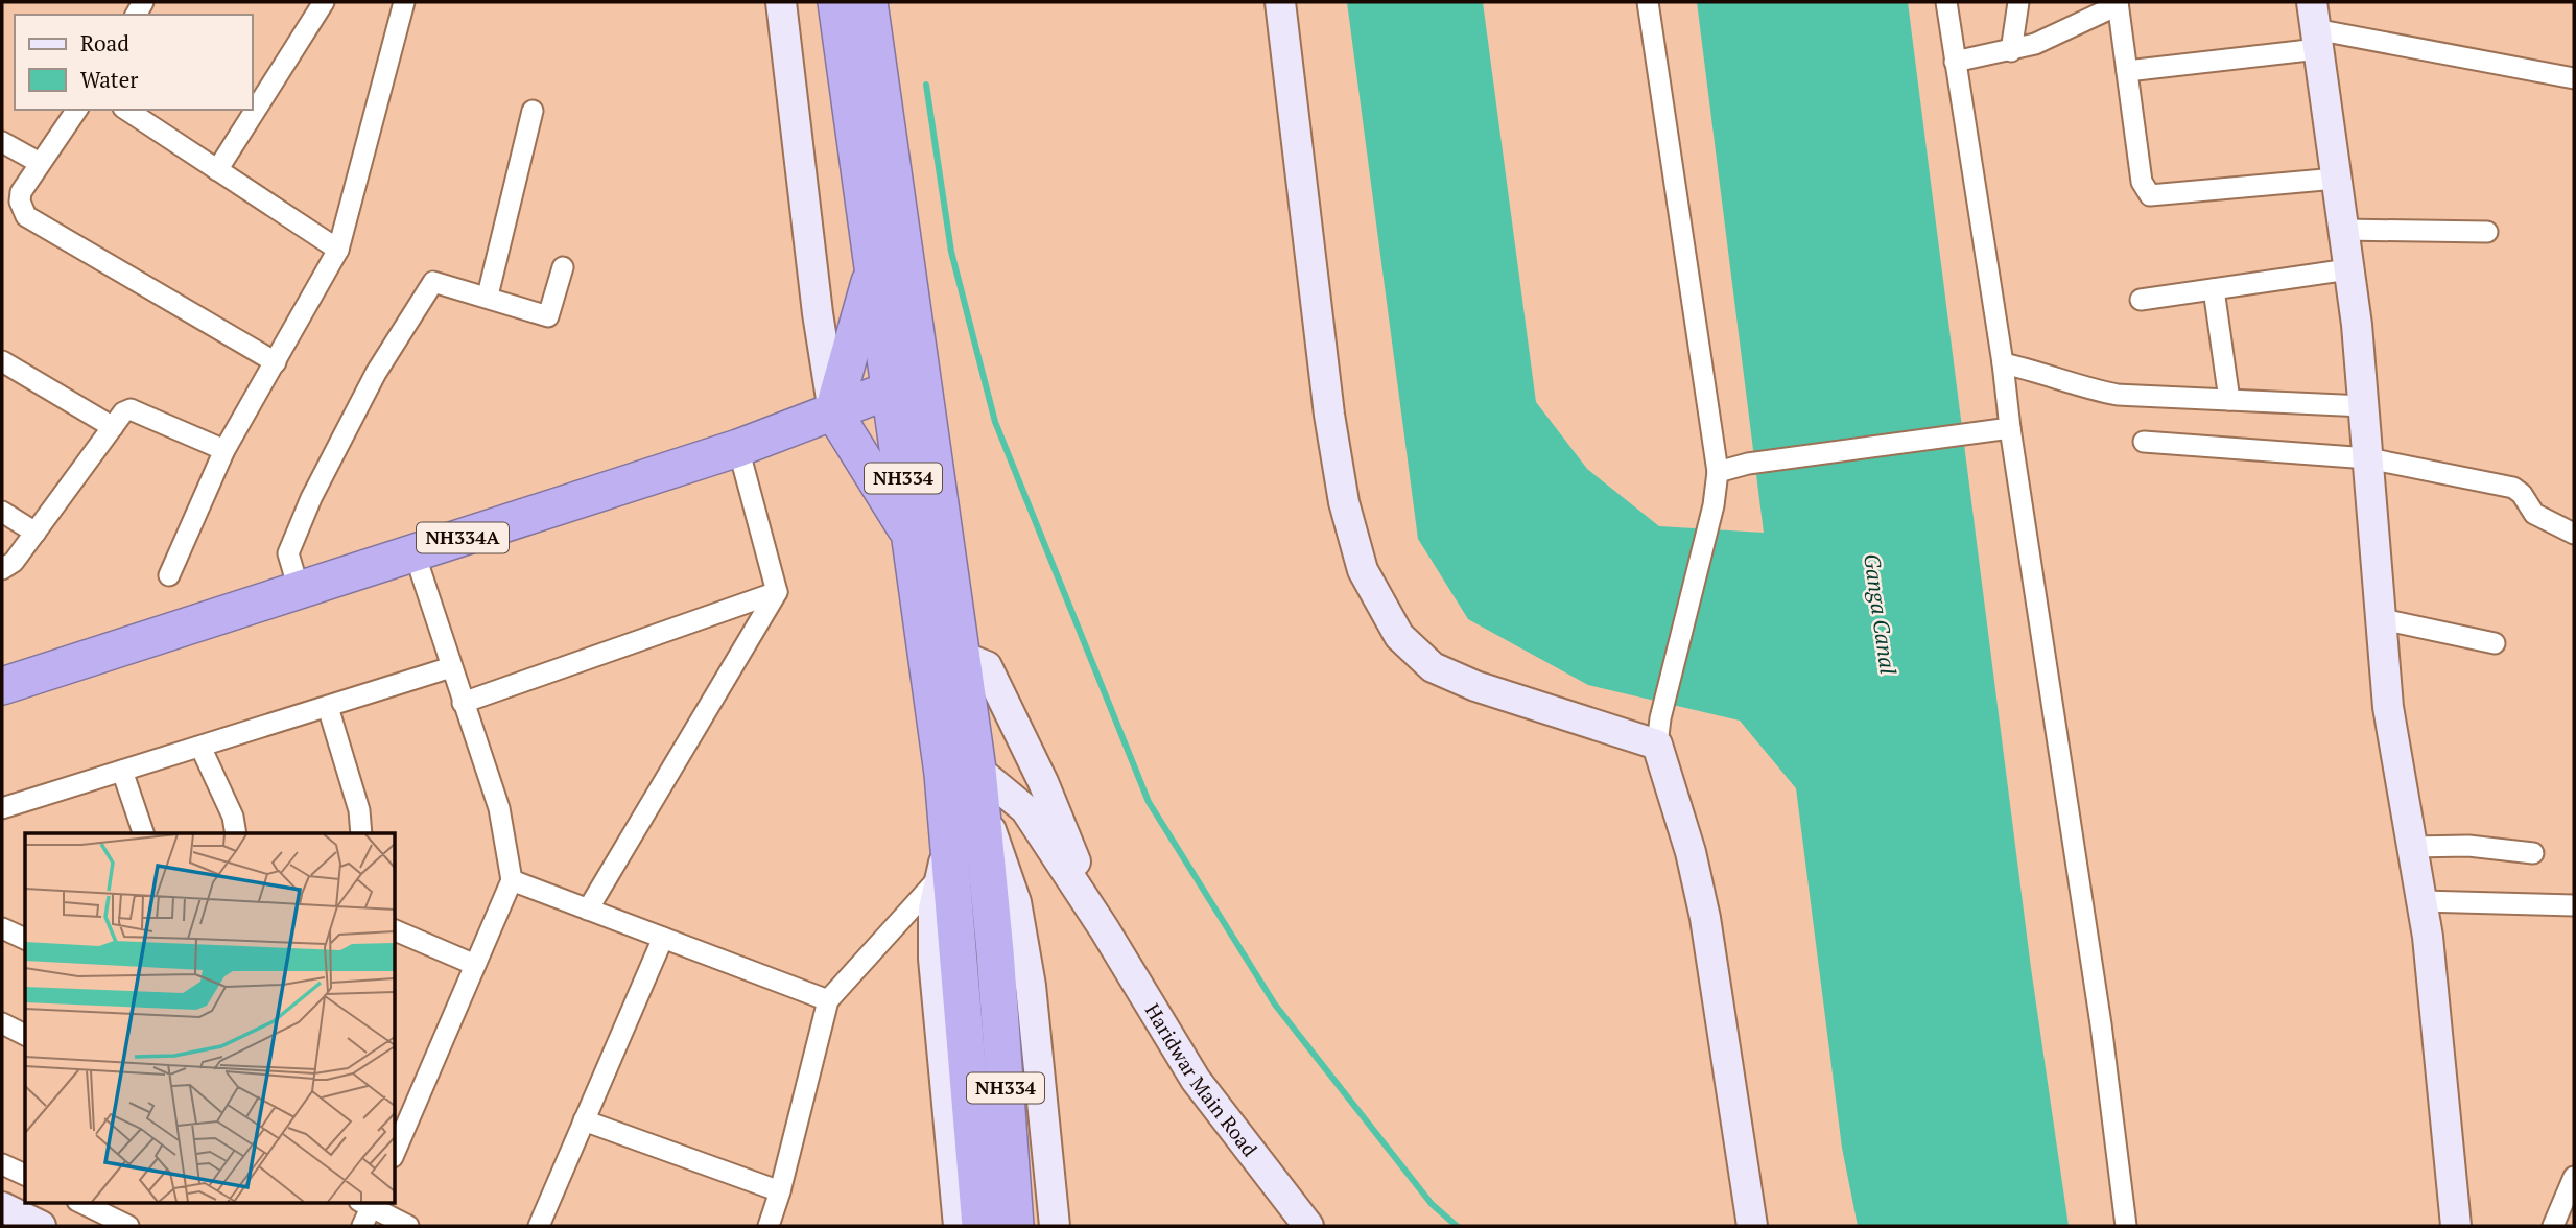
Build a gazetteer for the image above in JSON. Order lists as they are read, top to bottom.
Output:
{
  "streets": {
    "highway": ["NH334", "NH334A"],
    "street": ["Haridwar Main Road"]
  },
  "crossings": [
    ["NH334", "NH334A"],
    ["NH334", "Haridwar Main Road"]
  ],
  "water": ["Ganga Canal"],
  "legend": ["Road", "Water"]
}
